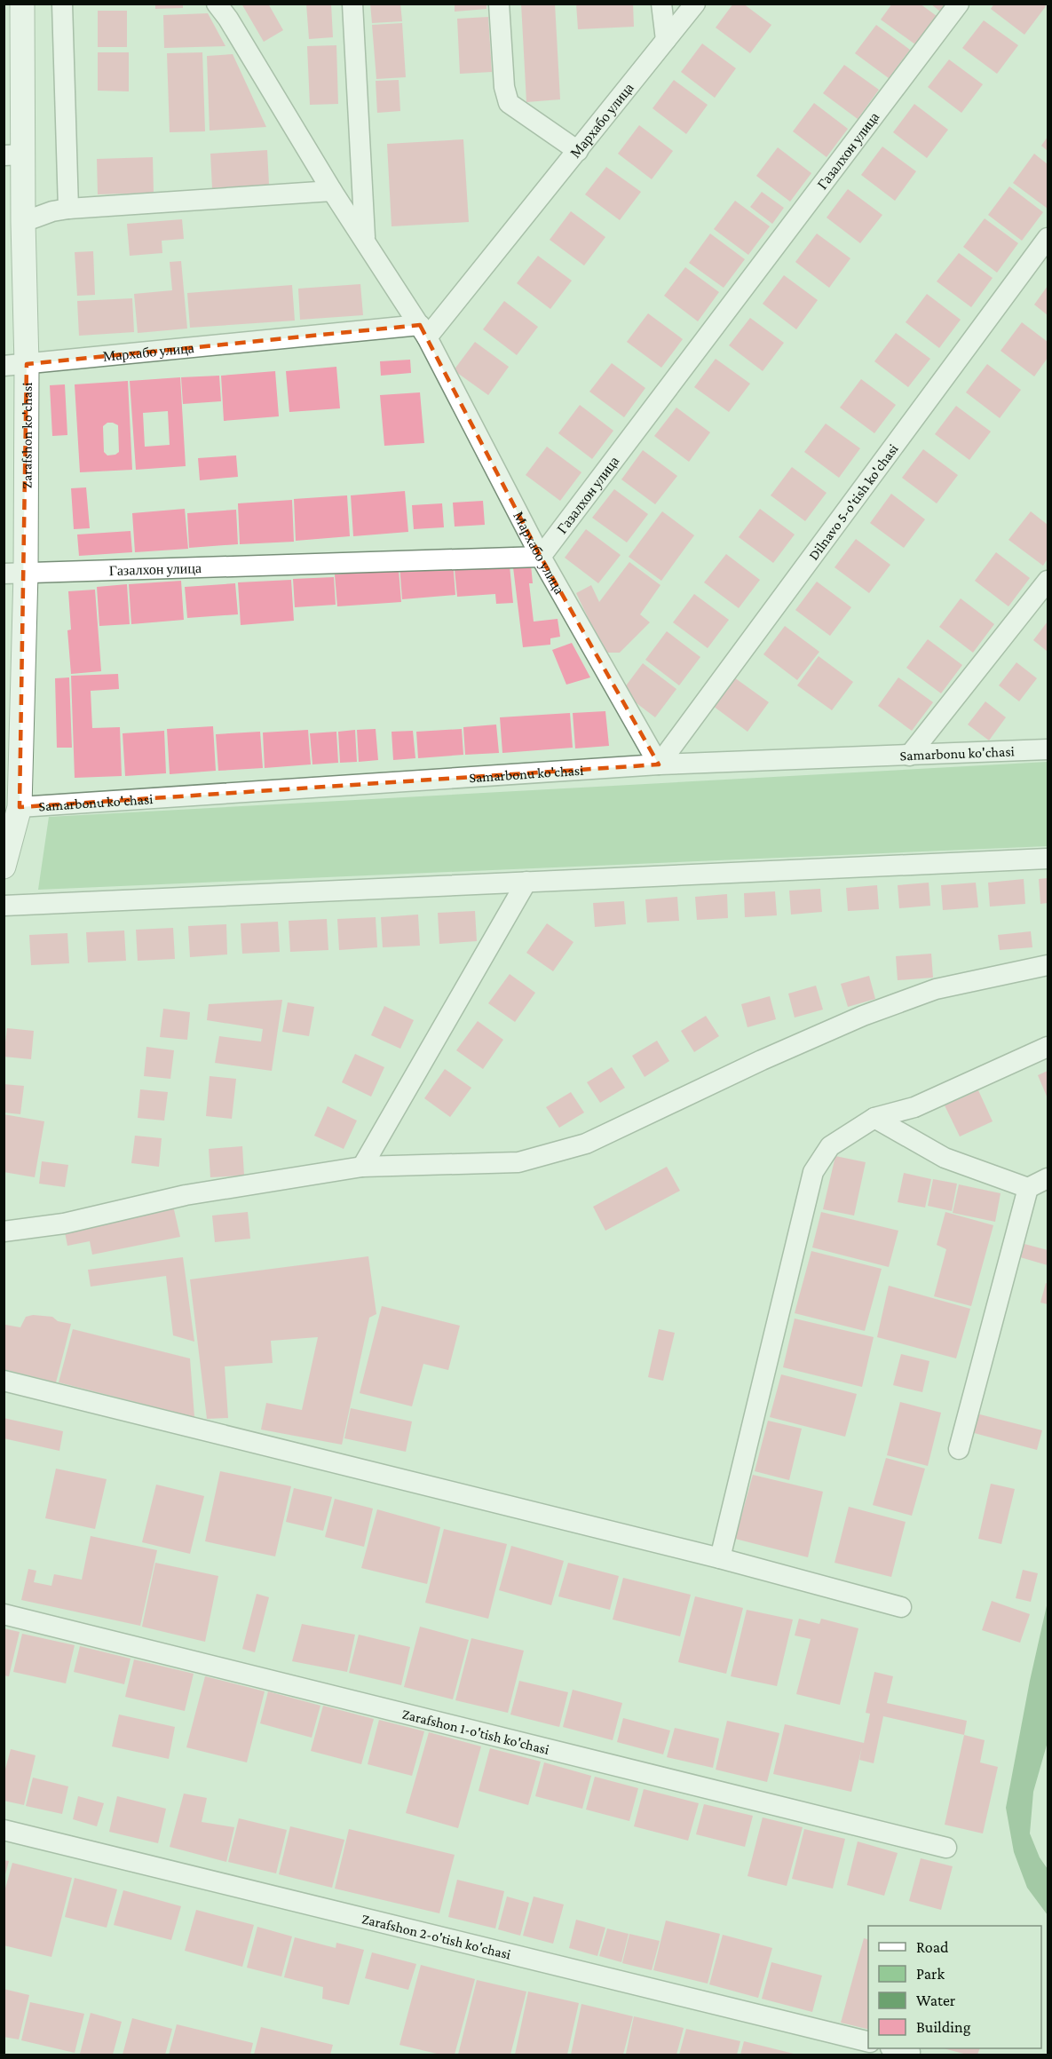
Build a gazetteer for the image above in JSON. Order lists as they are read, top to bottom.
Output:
{
  "streets": {
    "street": [
      "Мархабо улица",
      "Газалхон улица",
      "Zarafshon ko'chasi",
      "Dilnavo 5-o'tish ko'chasi",
      "Samarbonu ko'chasi",
      "Zarafshon 1-o'tish ko'chasi",
      "Zarafshon 2-o'tish ko'chasi"
    ]
  },
  "crossings": [
    ["Мархабо улица", "Газалхон улица"],
    ["Мархабо улица", "Zarafshon ko'chasi"],
    ["Мархабо улица", "Dilnavo 5-o'tish ko'chasi"],
    ["Мархабо улица", "Samarbonu ko'chasi"],
    ["Газалхон улица", "Zarafshon ko'chasi"],
    ["Zarafshon ko'chasi", "Samarbonu ko'chasi"],
    ["Dilnavo 5-o'tish ko'chasi", "Samarbonu ko'chasi"]
  ],
  "legend": [
    "Road",
    "Park",
    "Water",
    "Building"
  ]
}
